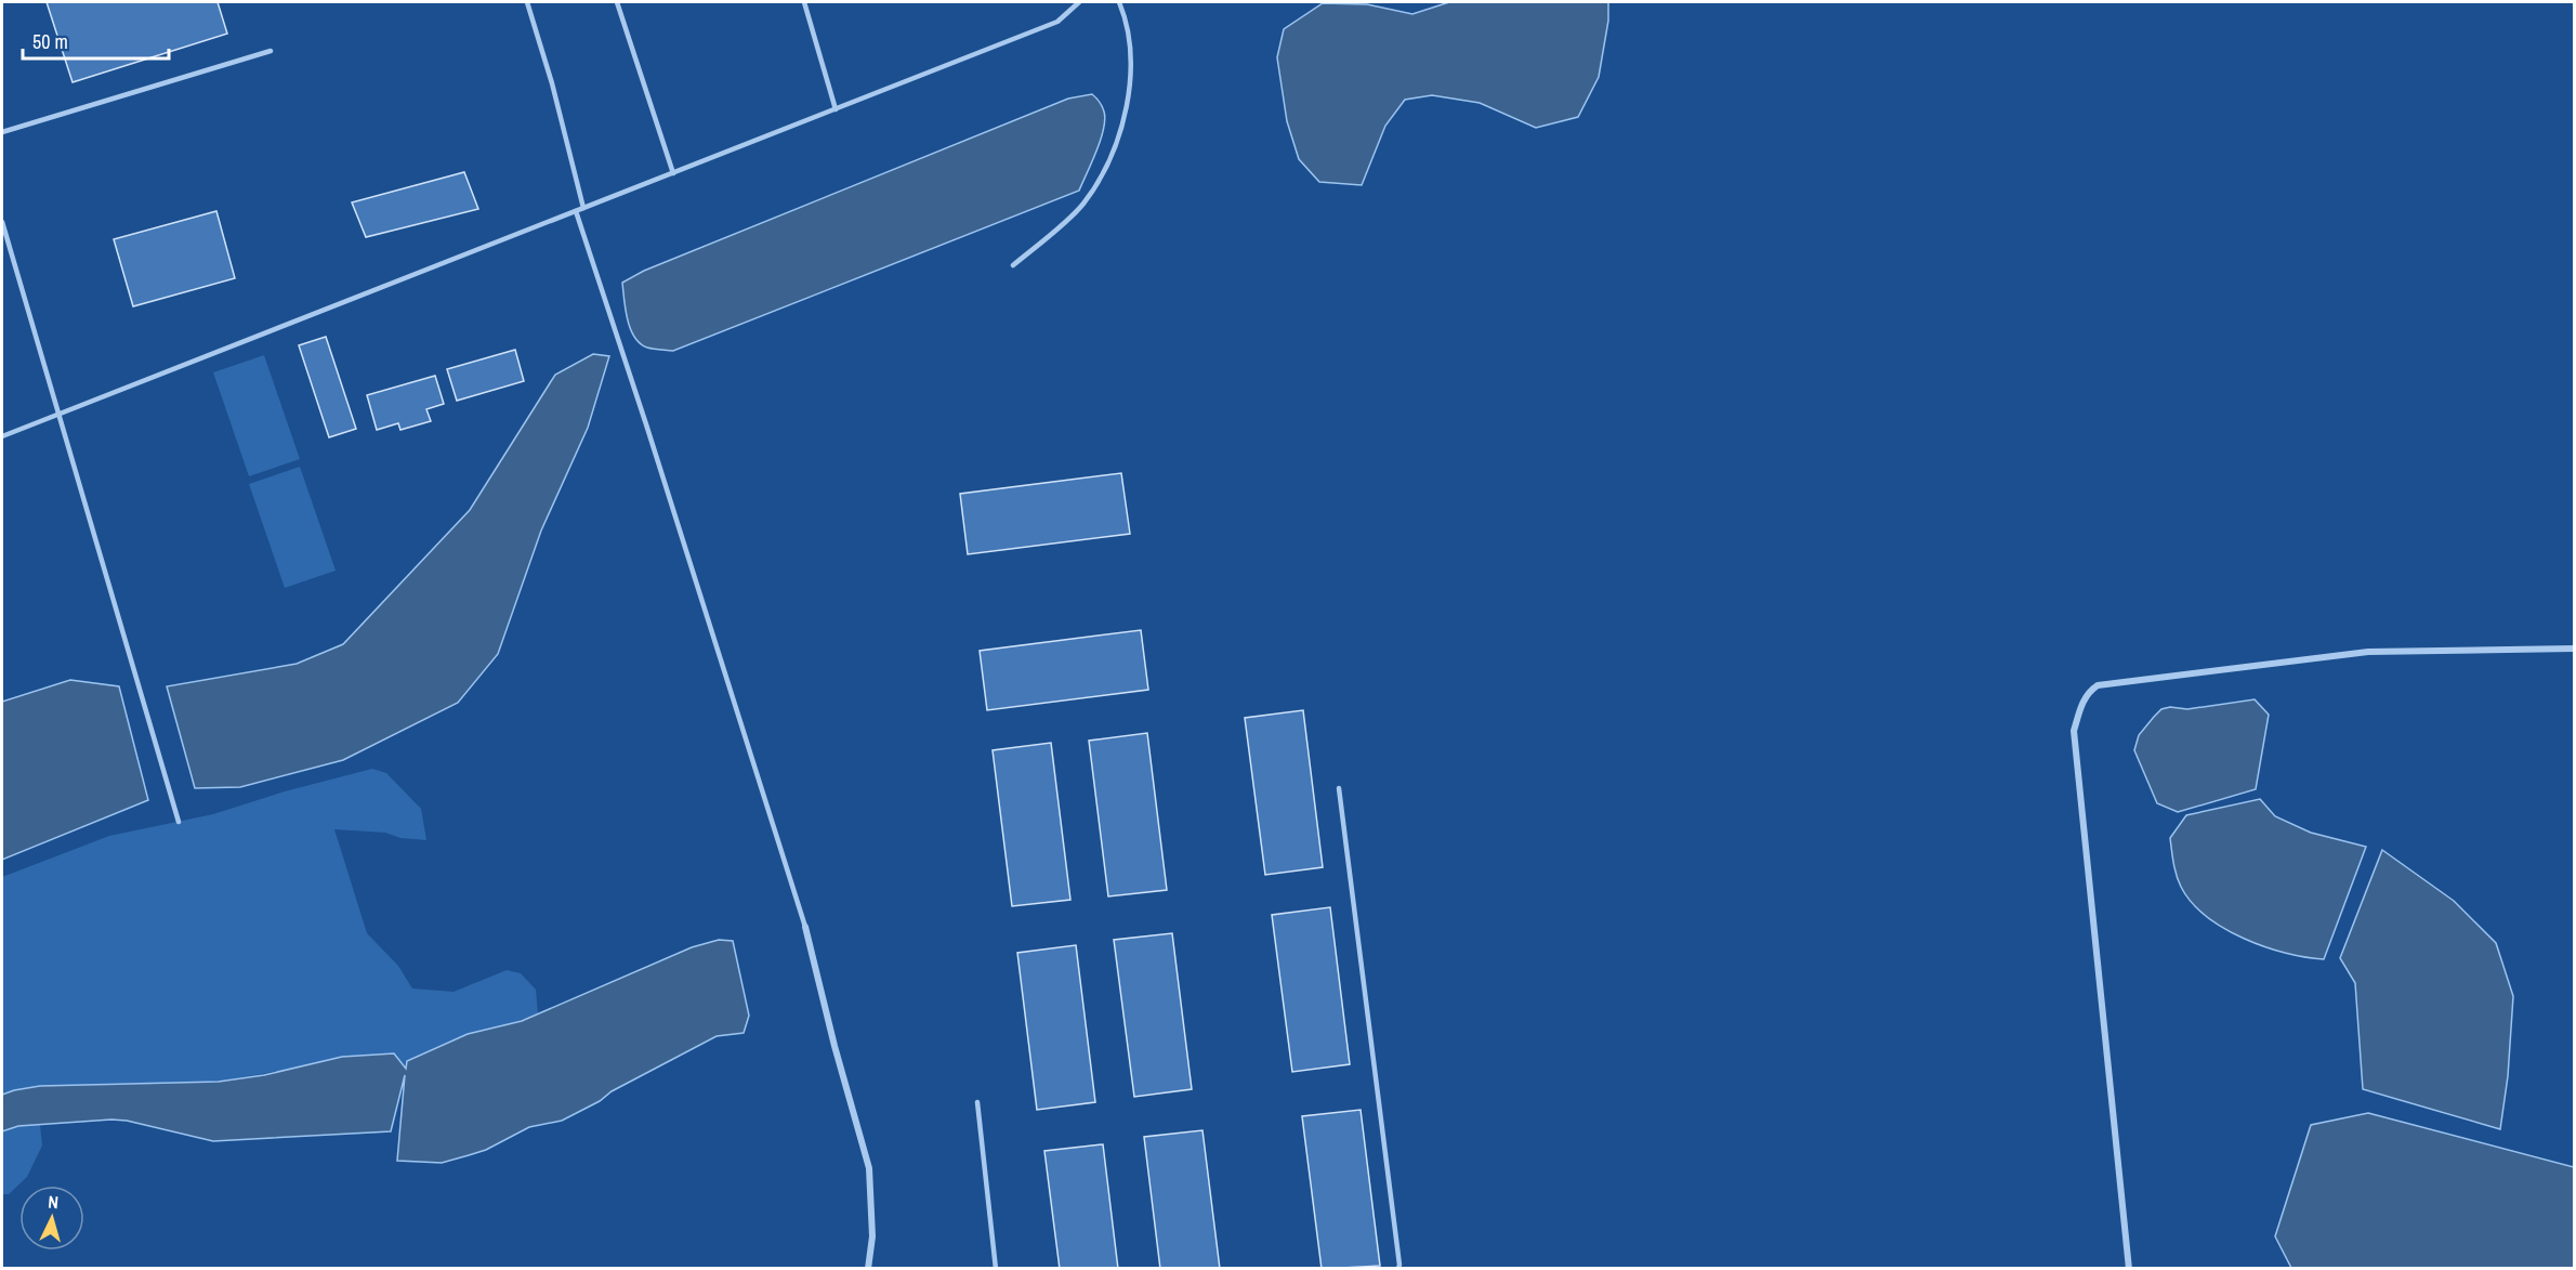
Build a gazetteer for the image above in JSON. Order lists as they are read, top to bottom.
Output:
{
  "scale_bar": "50 m",
  "north": "top"
}
